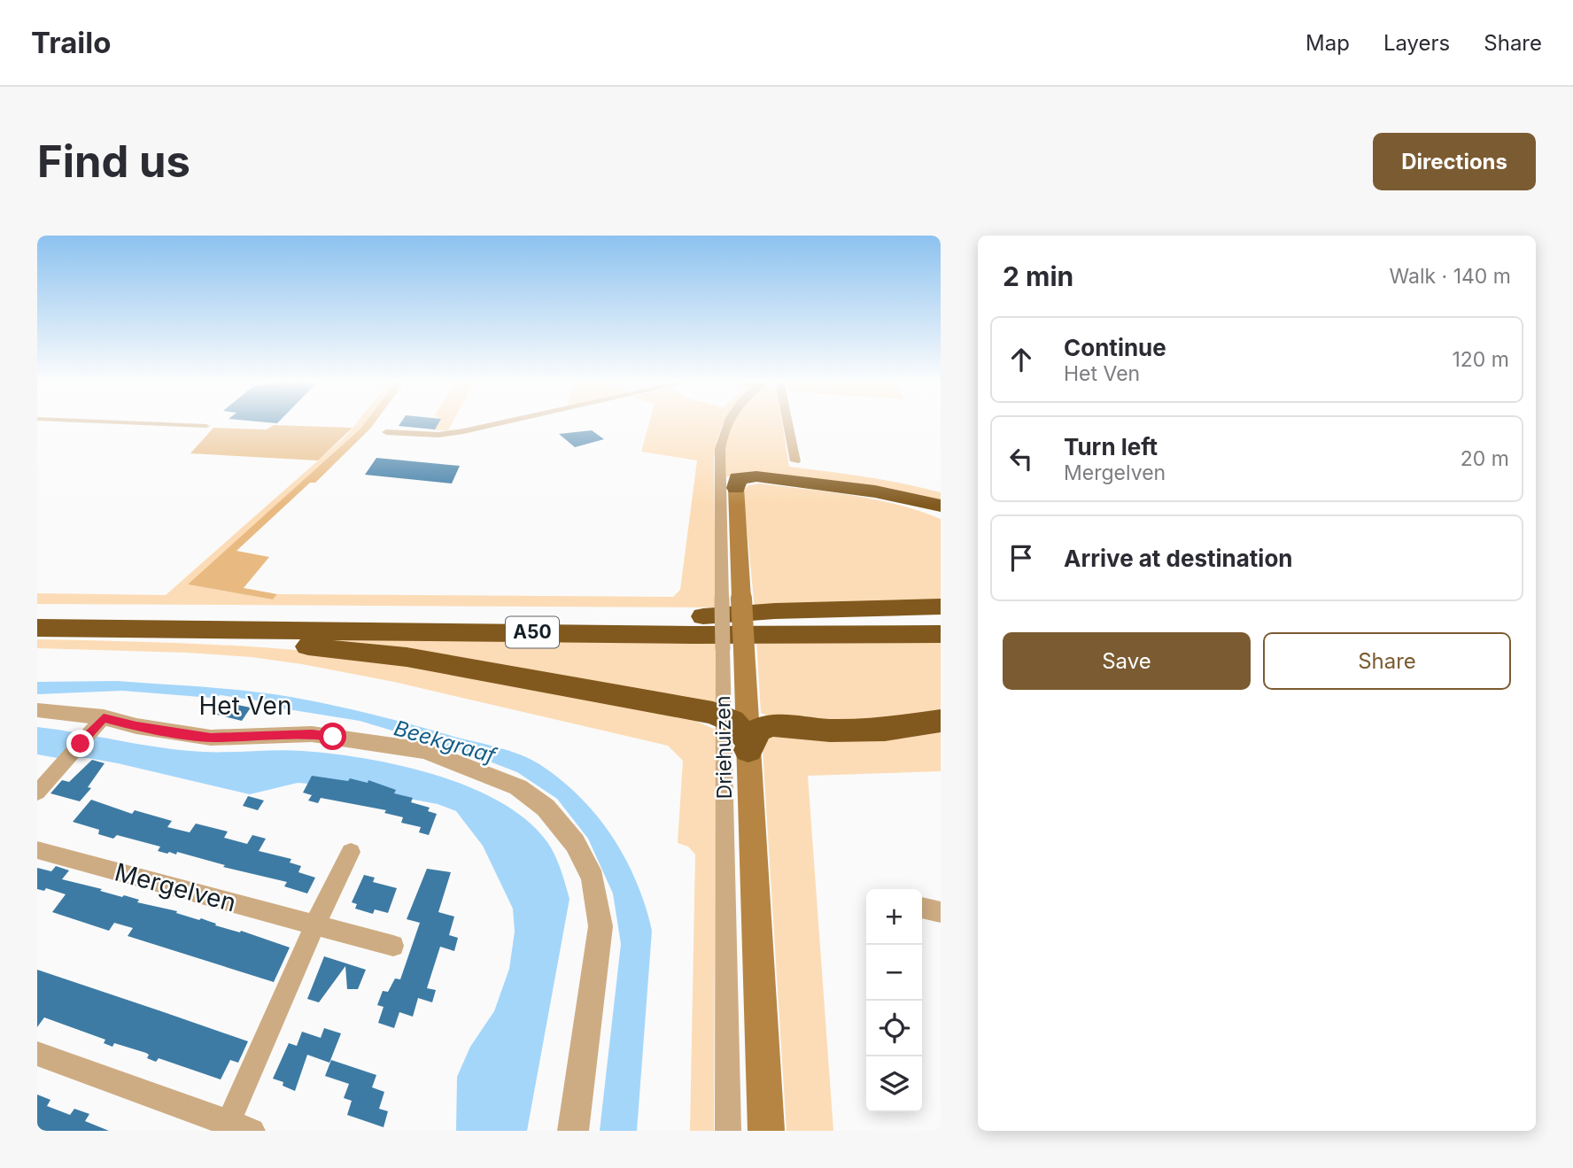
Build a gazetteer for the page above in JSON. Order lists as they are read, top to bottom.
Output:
{
  "streets": {
    "highway": ["A50"],
    "main road": ["Driehuizen"],
    "street": ["Het Ven", "Mergelven"]
  },
  "crossings": [
    ["A50", "Driehuizen"]
  ],
  "water": ["Beekgraaf"],
  "page": {
    "header": "Trailo",
    "nav": ["Map", "Layers", "Share"],
    "buttons": [
      "Directions",
      ["Save", "Share"]
    ],
    "title": "Find us",
    "heading": ["2 min", "Walk · 140 m"],
    "list": [
      ["Continue", "Het Ven", "120 m"],
      ["Turn left", "Mergelven", "20 m"],
      "Arrive at destination"
    ],
    "map_buttons": ["+", "−"]
  }
}
